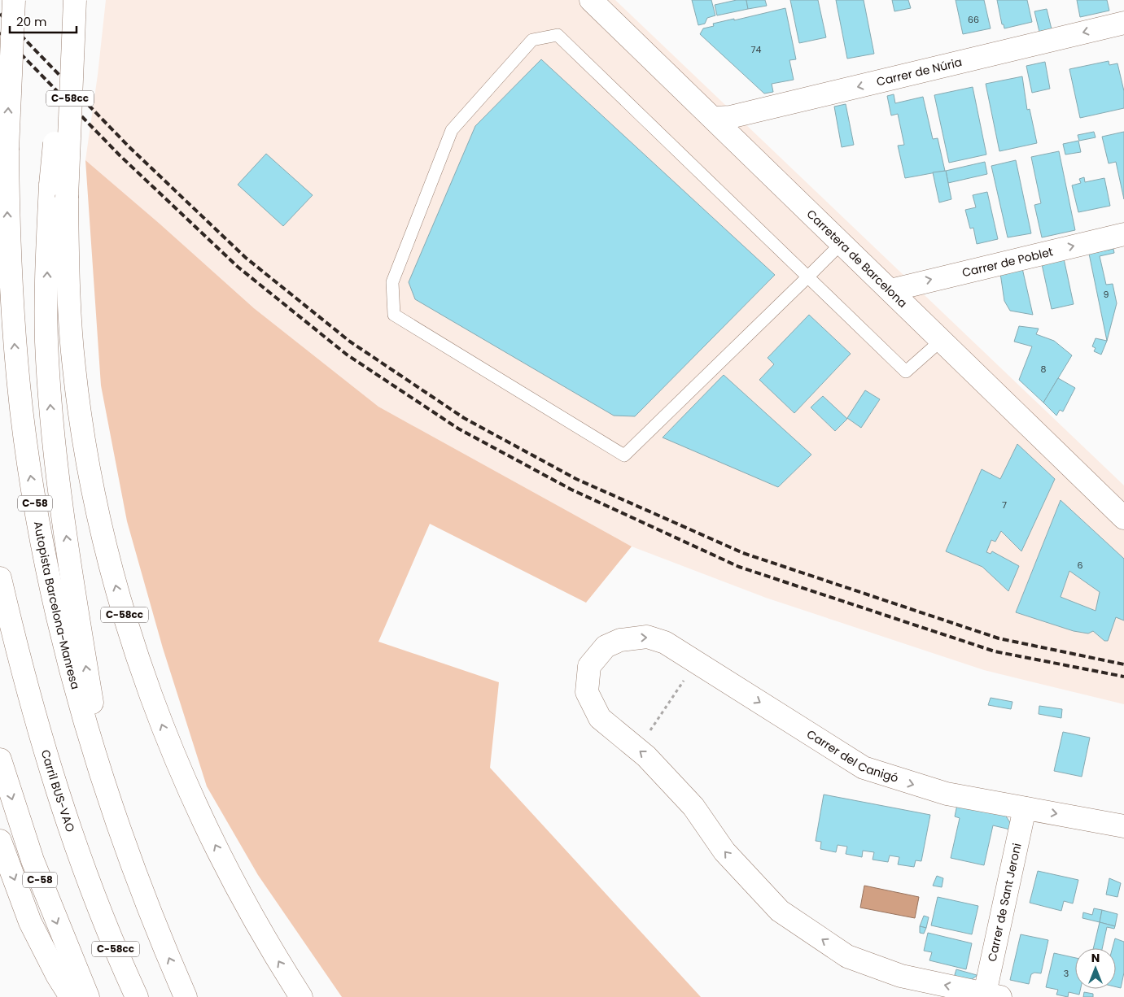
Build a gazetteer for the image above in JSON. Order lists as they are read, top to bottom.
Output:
{
  "streets": {
    "main road": [
      "Carrer de Núria",
      "C-58cc",
      "Carretera de Barcelona",
      "Carrer de Poblet",
      "C-58",
      "Autopista Barcelona-Manresa",
      "Carrer del Canigó",
      "Carril BUS-VAO",
      "Carrer de Sant Jeroni"
    ]
  },
  "crossings": [
    ["Carrer de Núria", "Carretera de Barcelona"],
    ["Carretera de Barcelona", "Carrer de Poblet"],
    ["Carrer del Canigó", "Carrer de Sant Jeroni"]
  ],
  "one_way": ["Carrer de Núria", "Carrer de Poblet"],
  "house_numbers": [
    "66",
    "74",
    "9",
    "8",
    "7",
    "6",
    "3"
  ],
  "scale_bar": "20 m",
  "north": "top"
}
